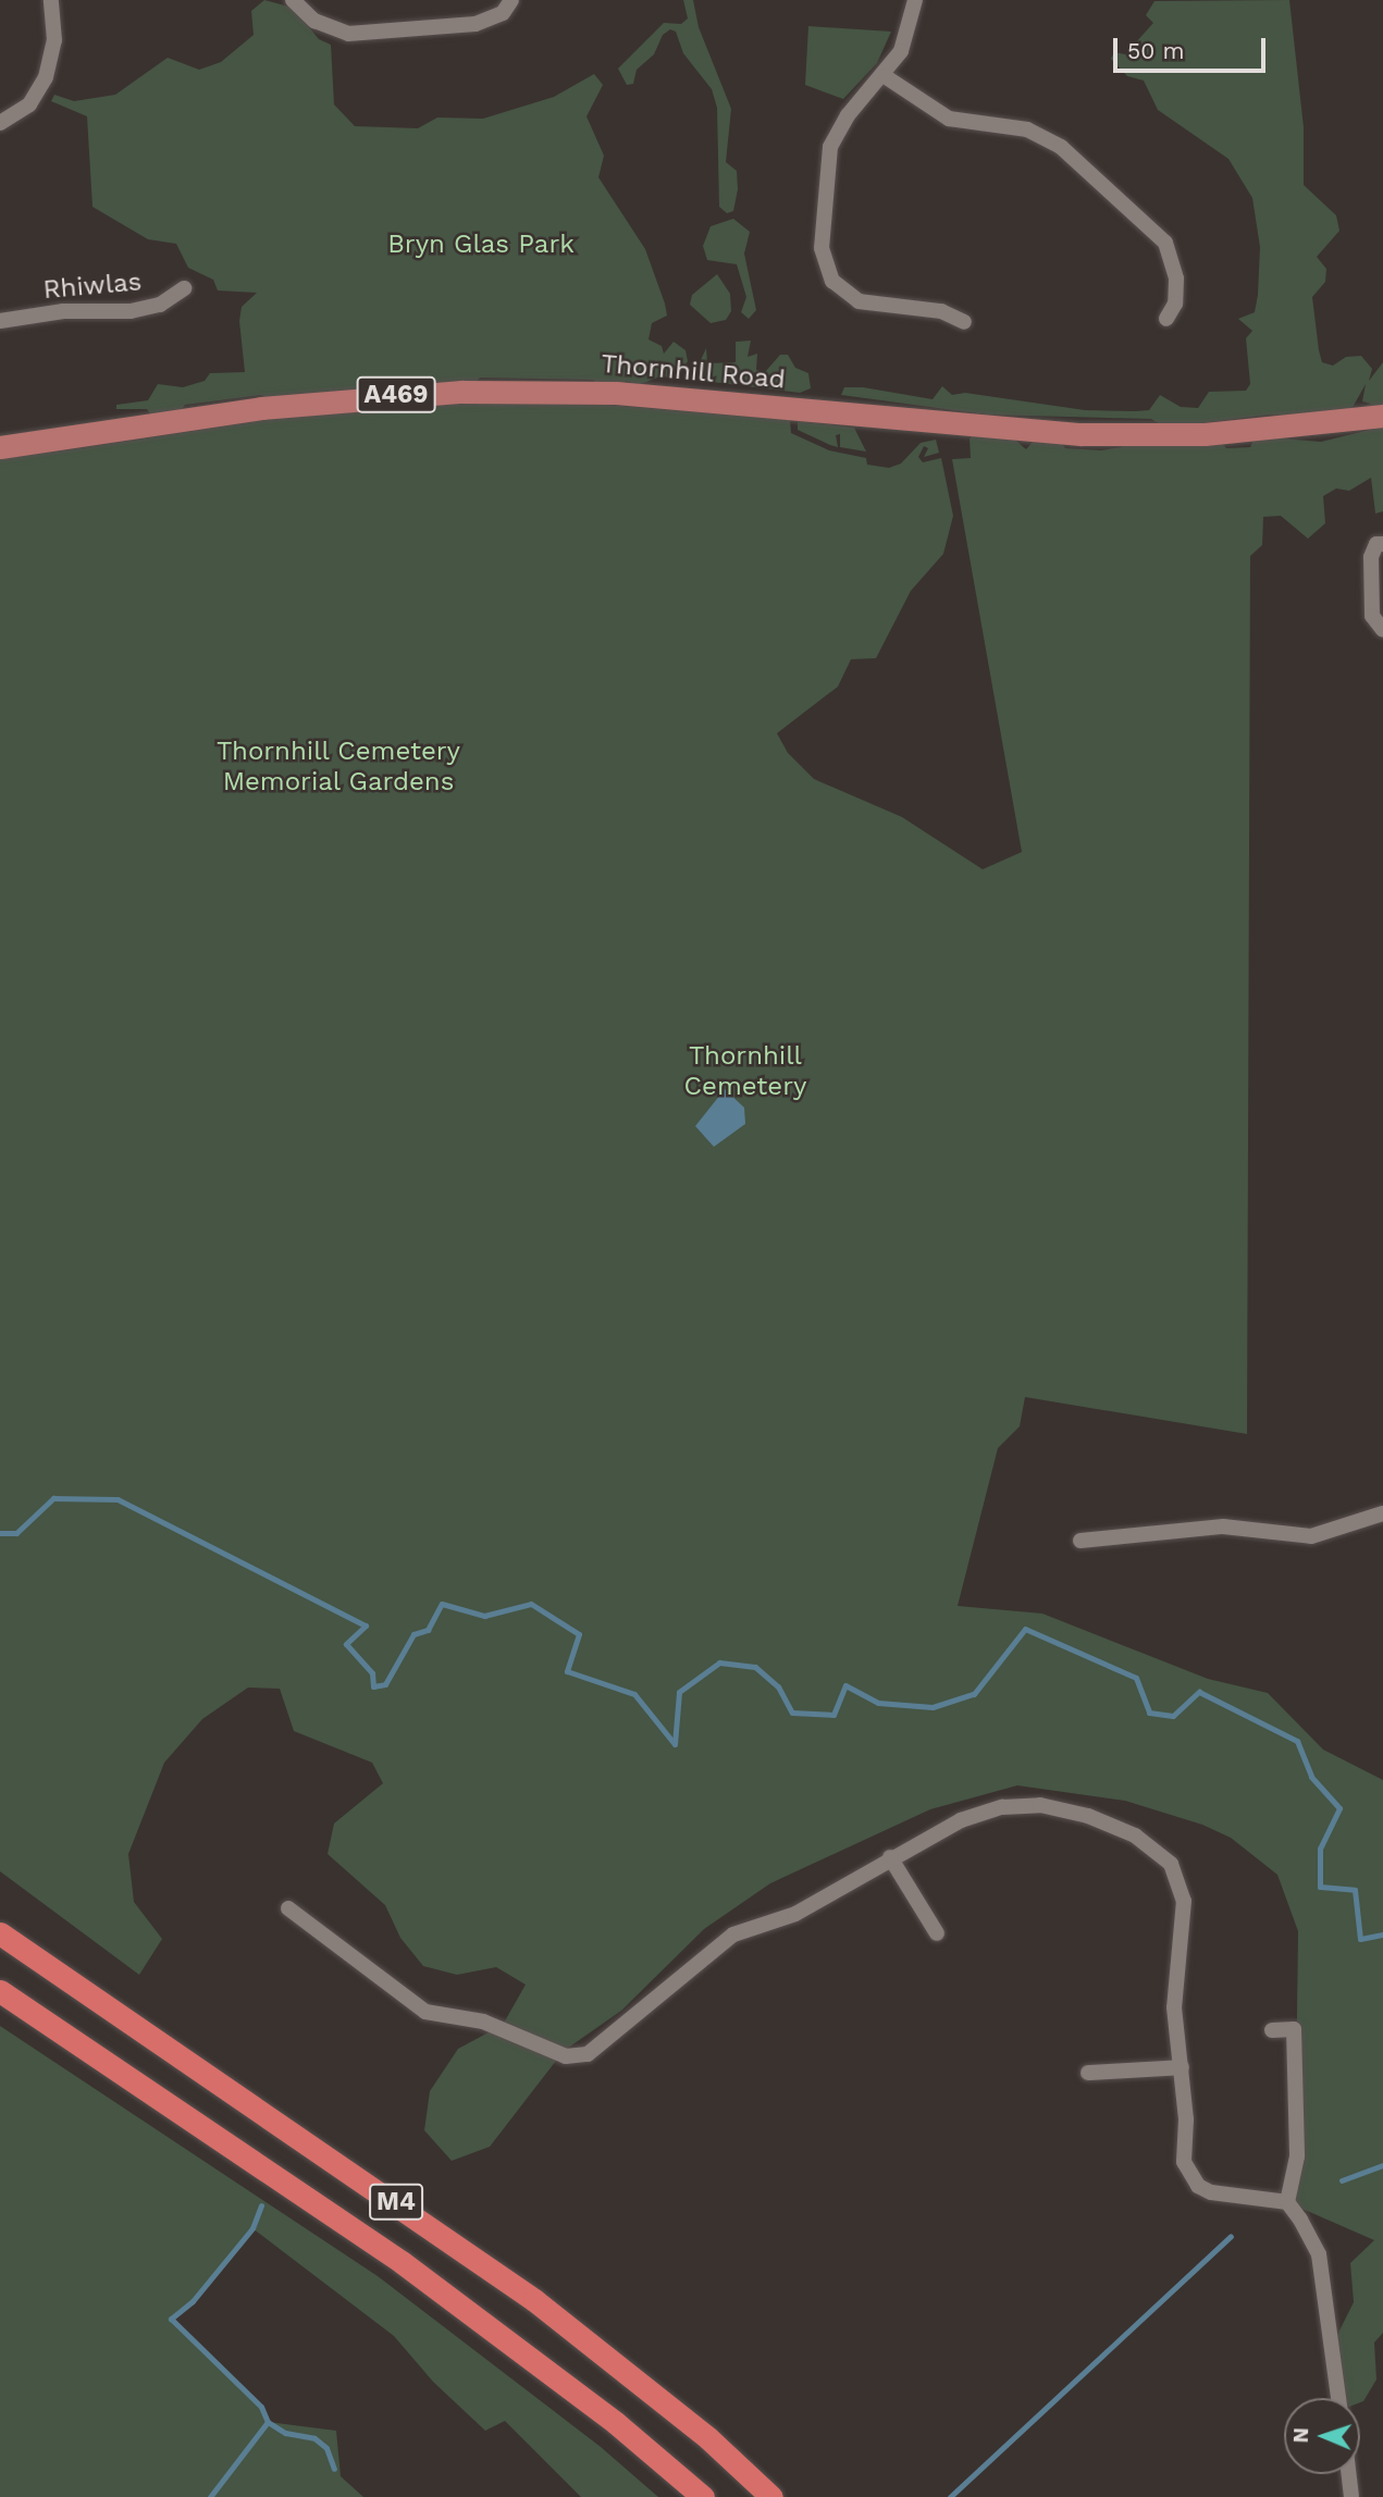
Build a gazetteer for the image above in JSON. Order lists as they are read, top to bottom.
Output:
{
  "streets": {
    "highway": ["M4"],
    "main road": ["Thornhill Road", "A469"],
    "street": ["Rhiwlas"]
  },
  "parks": ["Bryn Glas Park", "Thornhill Cemetery Memorial Gardens", "Thornhill Cemetery"],
  "scale_bar": "50 m",
  "north": "left"
}
